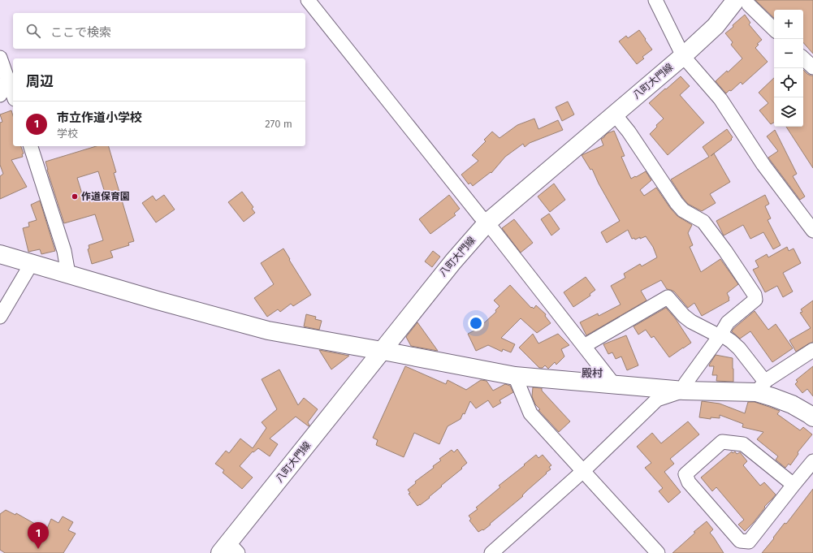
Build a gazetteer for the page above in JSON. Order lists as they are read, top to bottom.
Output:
{
  "streets": {
    "street": ["八町大門線"]
  },
  "districts": ["殿村"],
  "places": ["作道保育園"],
  "page": {
    "map_buttons": ["+", "−"],
    "search": "ここで検索",
    "heading": "周辺",
    "list": [
      {
        "mark": "1",
        "name": "市立作道小学校",
        "note": "学校",
        "value": "270 m"
      }
    ],
    "pins": "1"
  }
}
